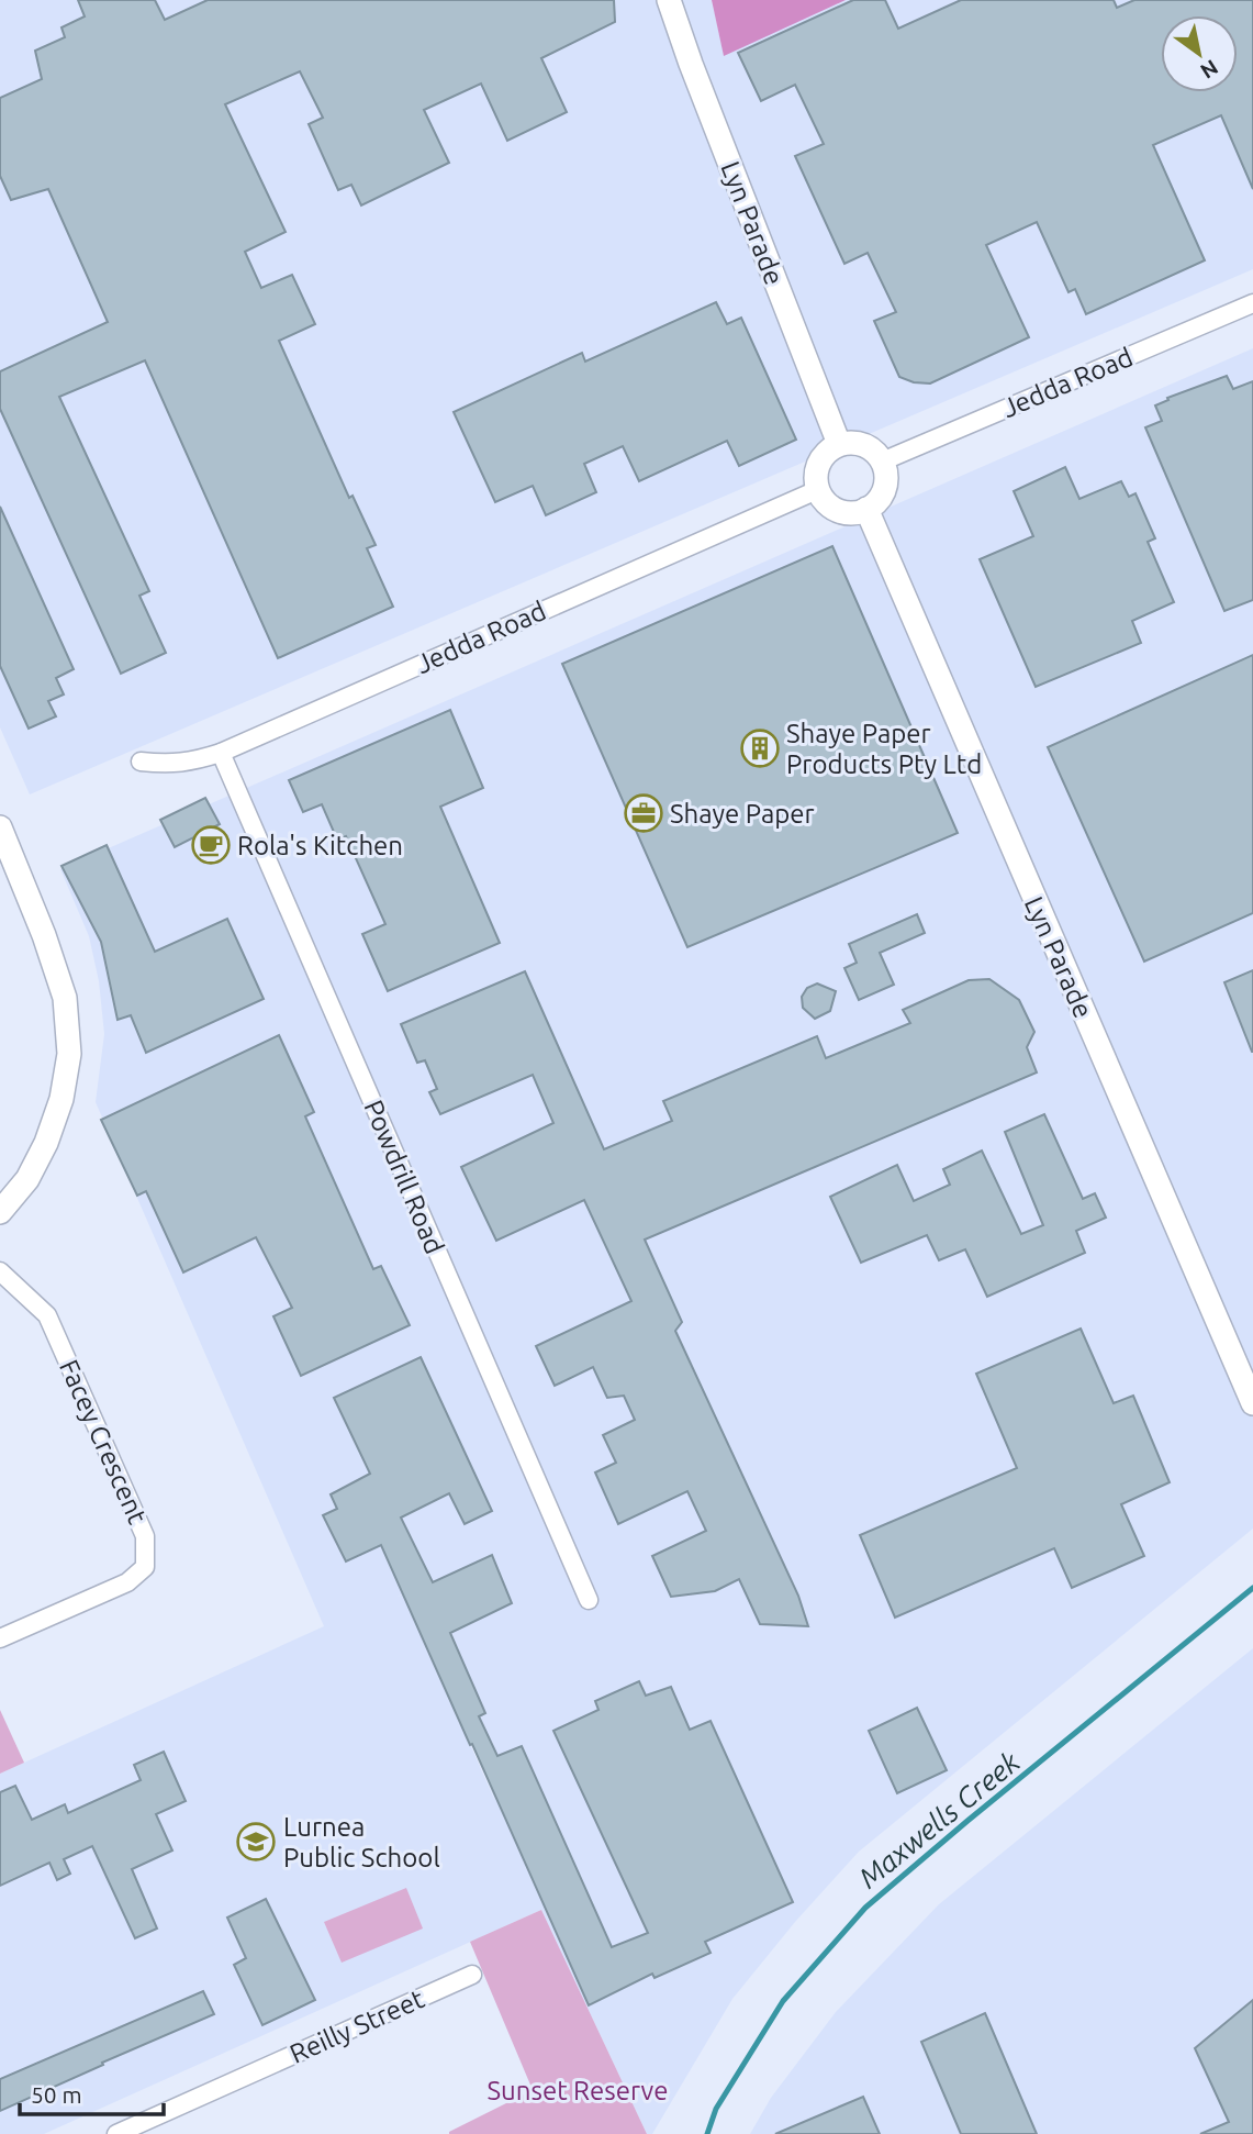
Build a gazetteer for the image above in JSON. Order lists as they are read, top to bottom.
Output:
{
  "streets": {
    "street": [
      "Lyn Parade",
      "Jedda Road",
      "Powdrill Road",
      "Facey Crescent",
      "Reilly Street"
    ]
  },
  "crossings": [
    ["Lyn Parade", "Jedda Road"],
    ["Jedda Road", "Powdrill Road"]
  ],
  "water": ["Maxwells Creek"],
  "parks": ["Sunset Reserve"],
  "places": {
    "building": ["Shaye Paper Products Pty Ltd"],
    "office": ["Shaye Paper"],
    "cafe": ["Rola's Kitchen"],
    "school or university": ["Lurnea Public School"]
  },
  "scale_bar": "50 m",
  "north": "bottom right"
}
